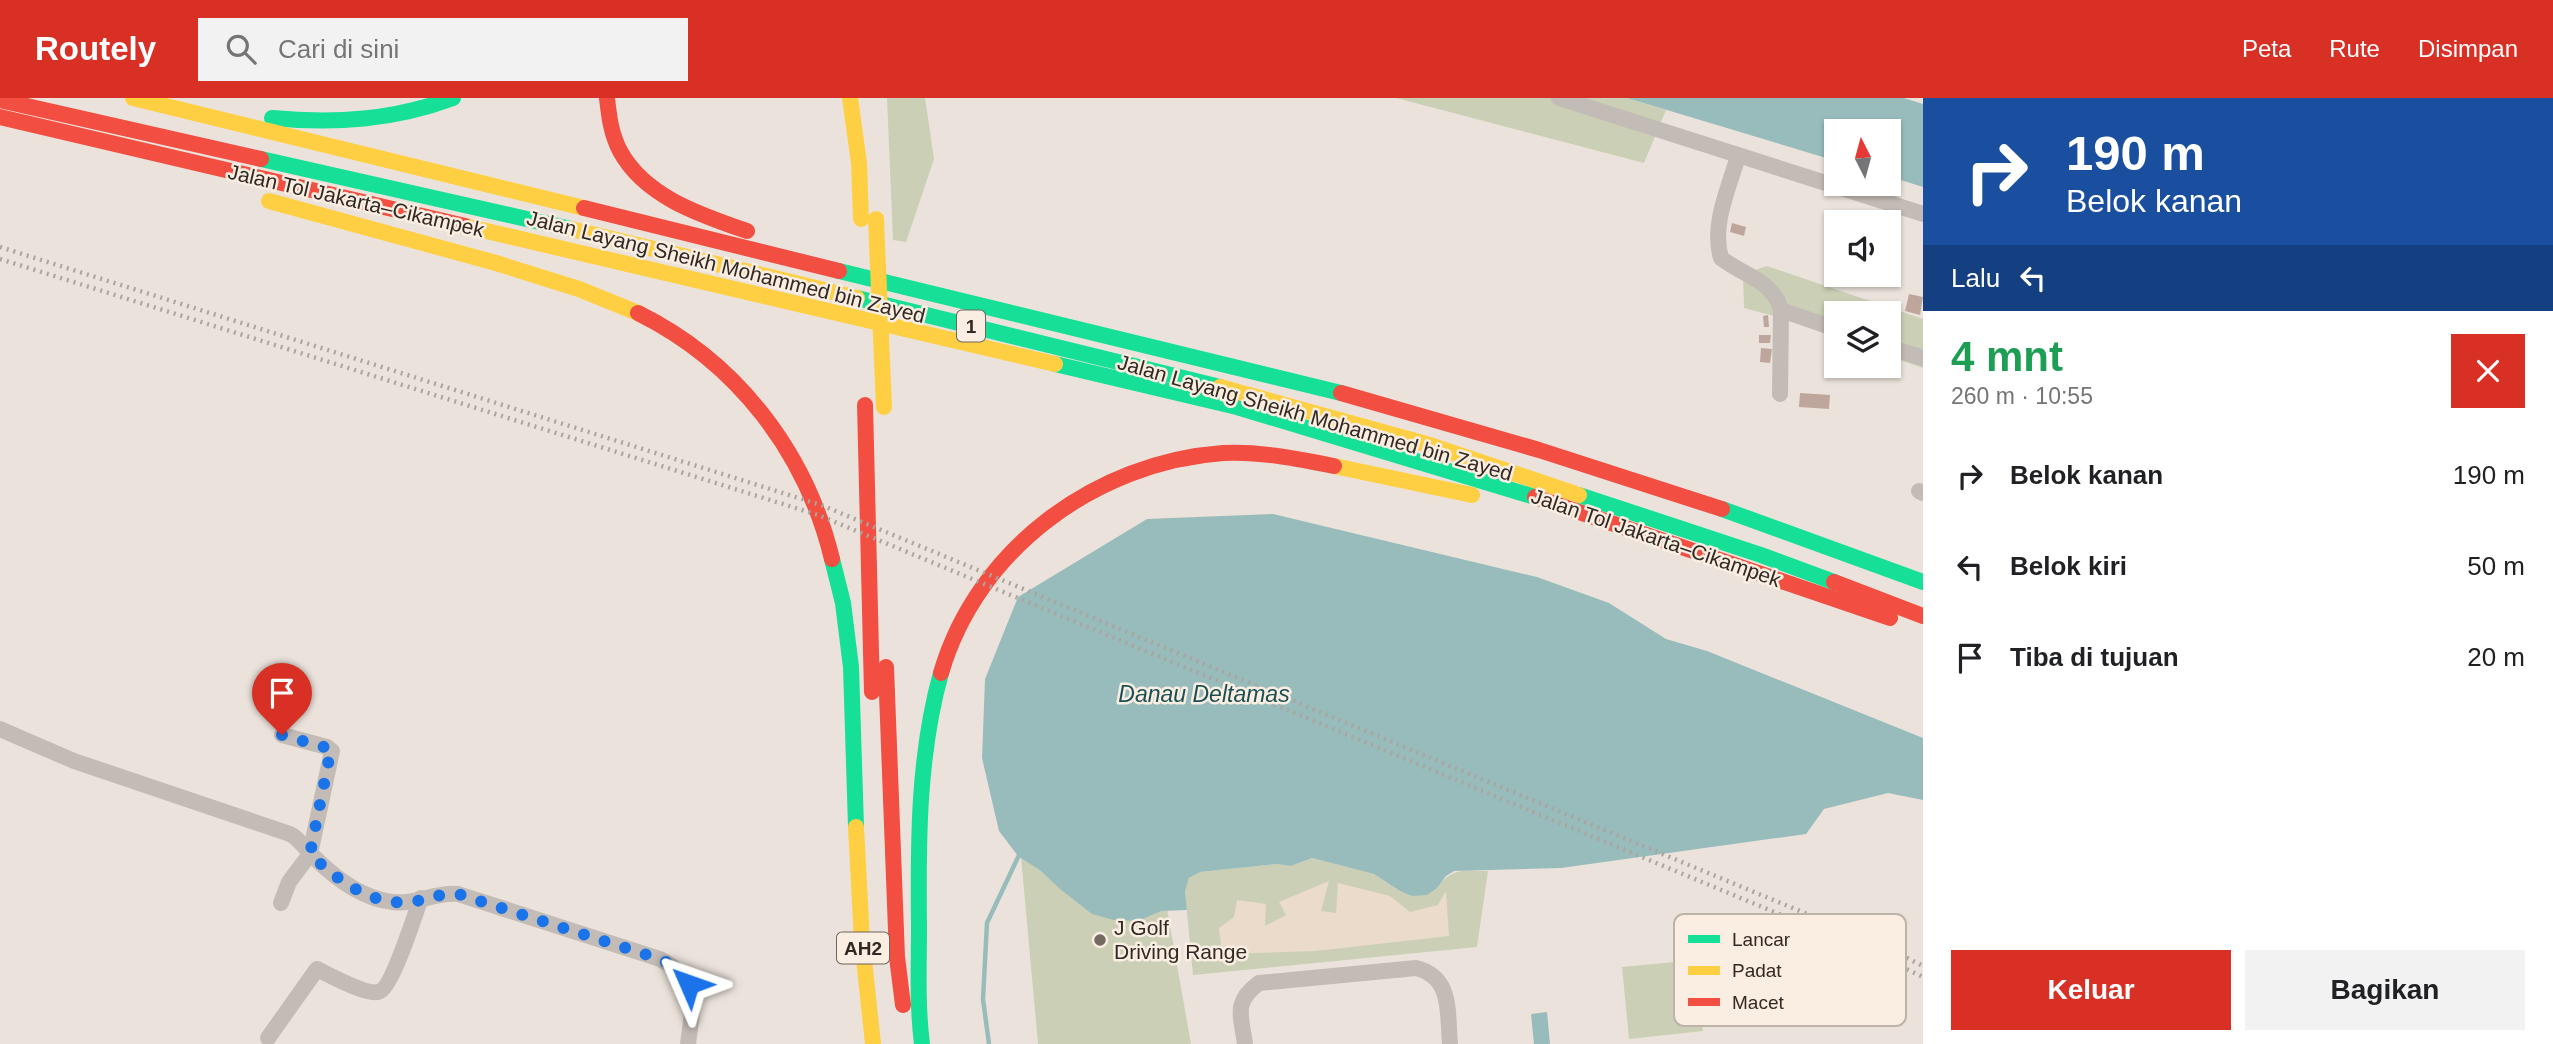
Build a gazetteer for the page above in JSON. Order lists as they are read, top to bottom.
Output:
{
  "streets": {
    "highway": [
      "Jalan Tol Jakarta–Cikampek",
      "Jalan Layang Sheikh Mohammed bin Zayed",
      "1",
      "AH2"
    ]
  },
  "crossings": [
    ["Jalan Layang Sheikh Mohammed bin Zayed", "1"]
  ],
  "water": ["Danau Deltamas"],
  "places": ["J Golf Driving Range"],
  "legend": ["Lancar", "Padat", "Macet"],
  "north": "top",
  "page": {
    "header": "Routely",
    "search": "Cari di sini",
    "nav": ["Peta", "Rute", "Disimpan"],
    "turn": ["190 m", "Belok kanan"],
    "then": "Lalu",
    "heading": ["4 mnt", "260 m · 10:55"],
    "list": [
      {
        "name": "Belok kanan",
        "value": "190 m"
      },
      {
        "name": "Belok kiri",
        "value": "50 m"
      },
      {
        "name": "Tiba di tujuan",
        "value": "20 m"
      }
    ],
    "buttons": ["Keluar", "Bagikan"]
  }
}
